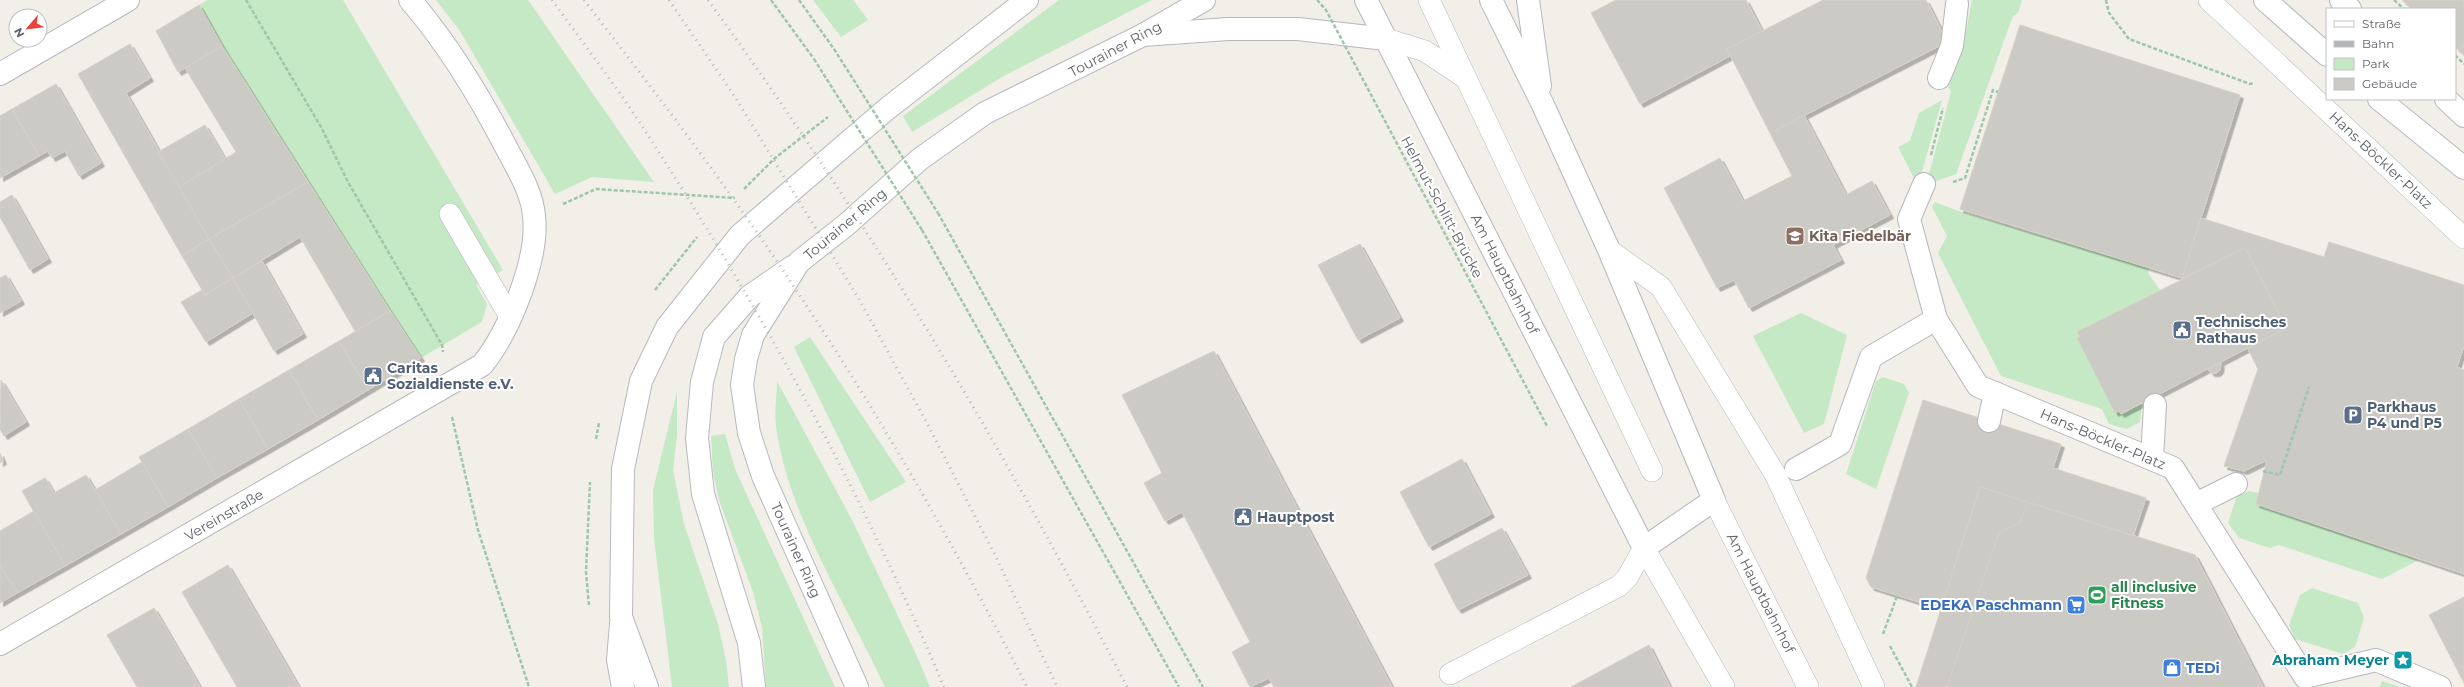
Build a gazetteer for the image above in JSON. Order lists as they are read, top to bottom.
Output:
{
  "streets": {
    "street": [
      "Tourainer Ring",
      "Hans-Böckler-Platz",
      "Am Hauptbahnhof",
      "Vereinstraße"
    ],
    "path": ["Helmut-Schlitt-Brücke"]
  },
  "places": {
    "school or university": ["Kita Fiedelbär"],
    "public building": ["Technisches Rathaus", "Caritas Sozialdienste e.V.", "Hauptpost"],
    "parking": ["Parkhaus P4 und P5"],
    "sports": ["all inclusive Fitness"],
    "supermarket": ["EDEKA Paschmann"],
    "place": ["Abraham Meyer"],
    "shop": ["TEDi"]
  },
  "legend": [
    "Straße",
    "Bahn",
    "Park",
    "Gebäude"
  ],
  "north": "bottom left"
}
